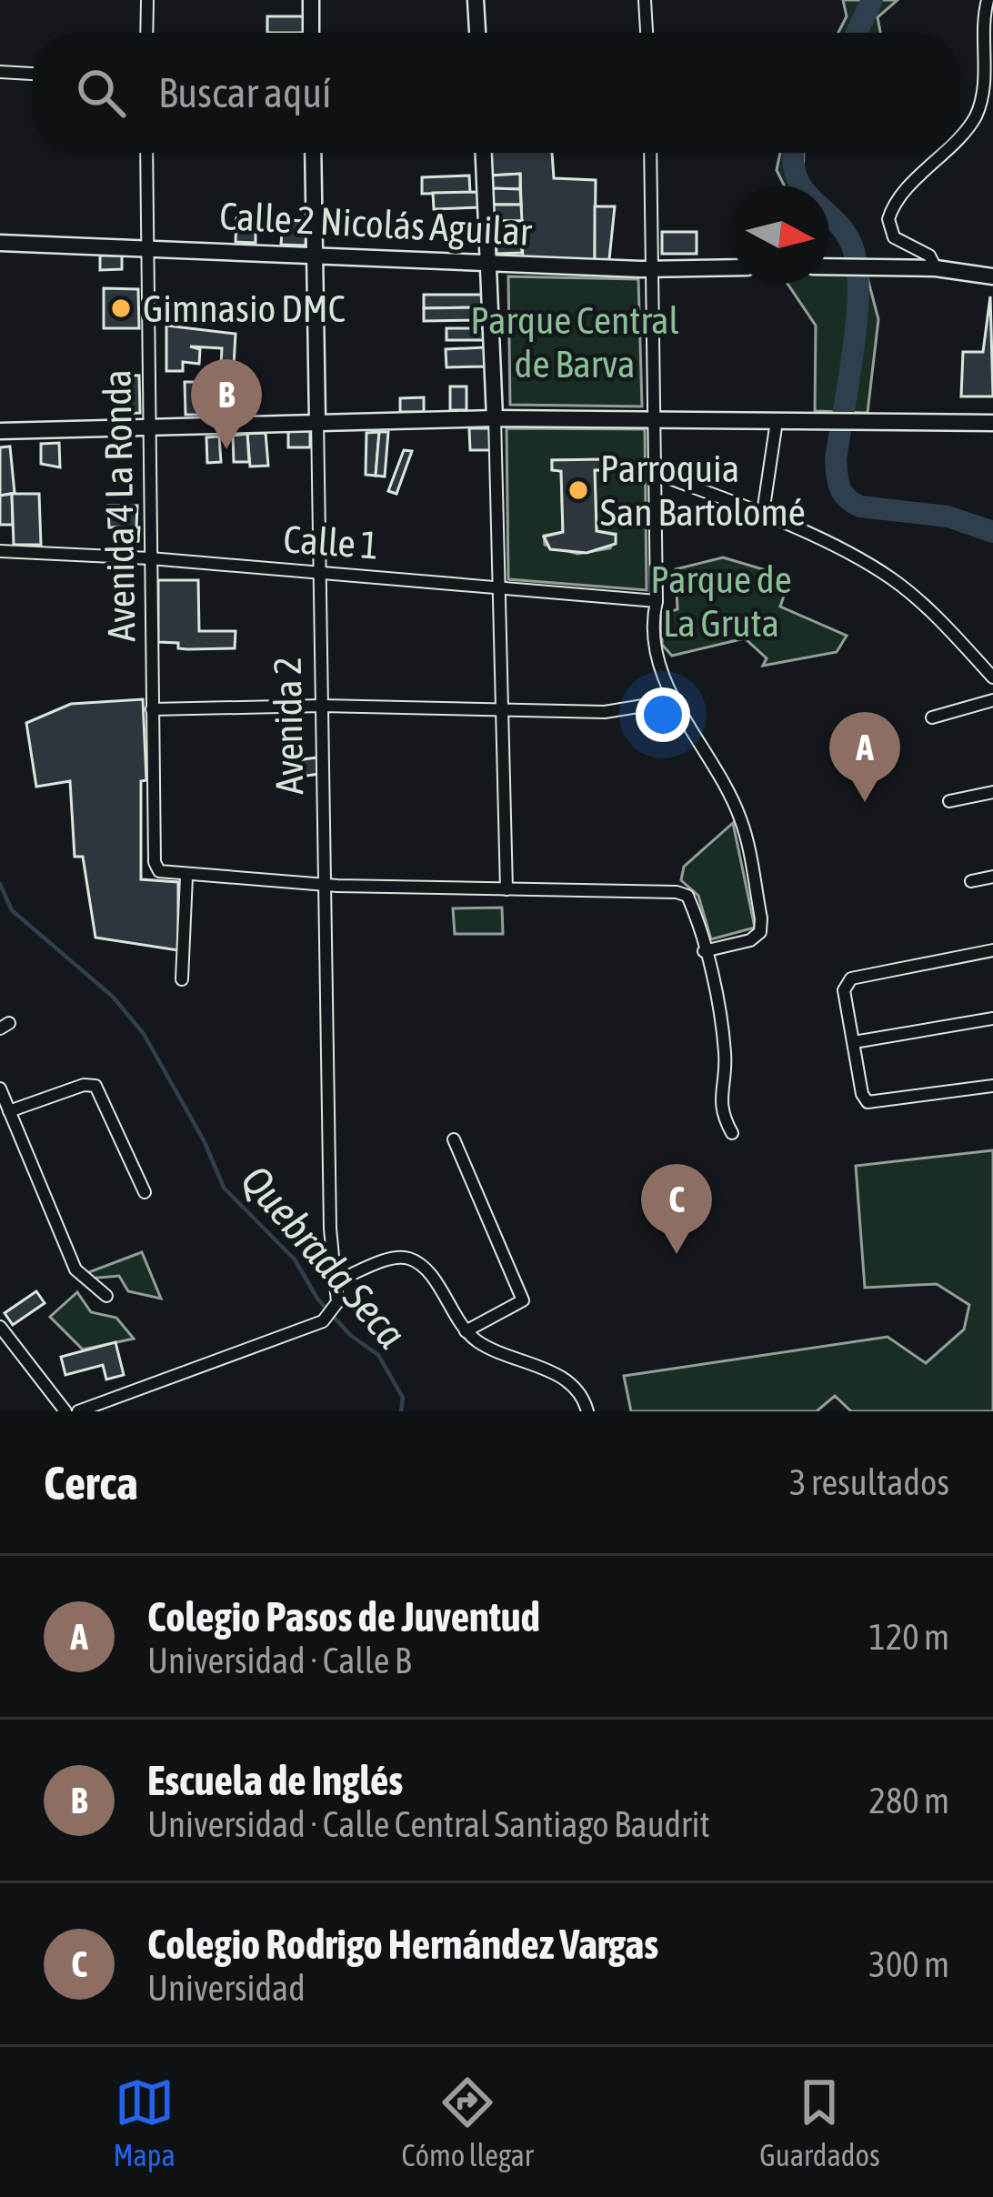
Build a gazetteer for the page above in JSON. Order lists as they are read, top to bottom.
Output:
{
  "streets": {
    "main road": ["Calle 2 Nicolás Aguilar", "Avenida 2"],
    "street": ["Avenida 4 La Ronda", "Calle 1"]
  },
  "crossings": [
    ["Calle 2 Nicolás Aguilar", "Avenida 4 La Ronda"],
    ["Calle 2 Nicolás Aguilar", "Avenida 2"],
    ["Avenida 4 La Ronda", "Calle 1"],
    ["Calle 1", "Avenida 2"]
  ],
  "water": ["Quebrada Seca"],
  "parks": ["Parque Central de Barva", "Parque de La Gruta"],
  "places": ["Gimnasio DMC", "Parroquia San Bartolomé"],
  "north": "right",
  "page": {
    "search": "Buscar aquí",
    "pins": ["B", "A", "C"],
    "heading": ["Cerca", "3 resultados"],
    "list": [
      {
        "mark": "A",
        "name": "Colegio Pasos de Juventud",
        "note": "Universidad · Calle B",
        "value": "120 m"
      },
      {
        "mark": "B",
        "name": "Escuela de Inglés",
        "note": "Universidad · Calle Central Santiago Baudrit",
        "value": "280 m"
      },
      {
        "mark": "C",
        "name": "Colegio Rodrigo Hernández Vargas",
        "note": "Universidad",
        "value": "300 m"
      }
    ],
    "nav": ["Mapa", "Cómo llegar", "Guardados"]
  }
}
